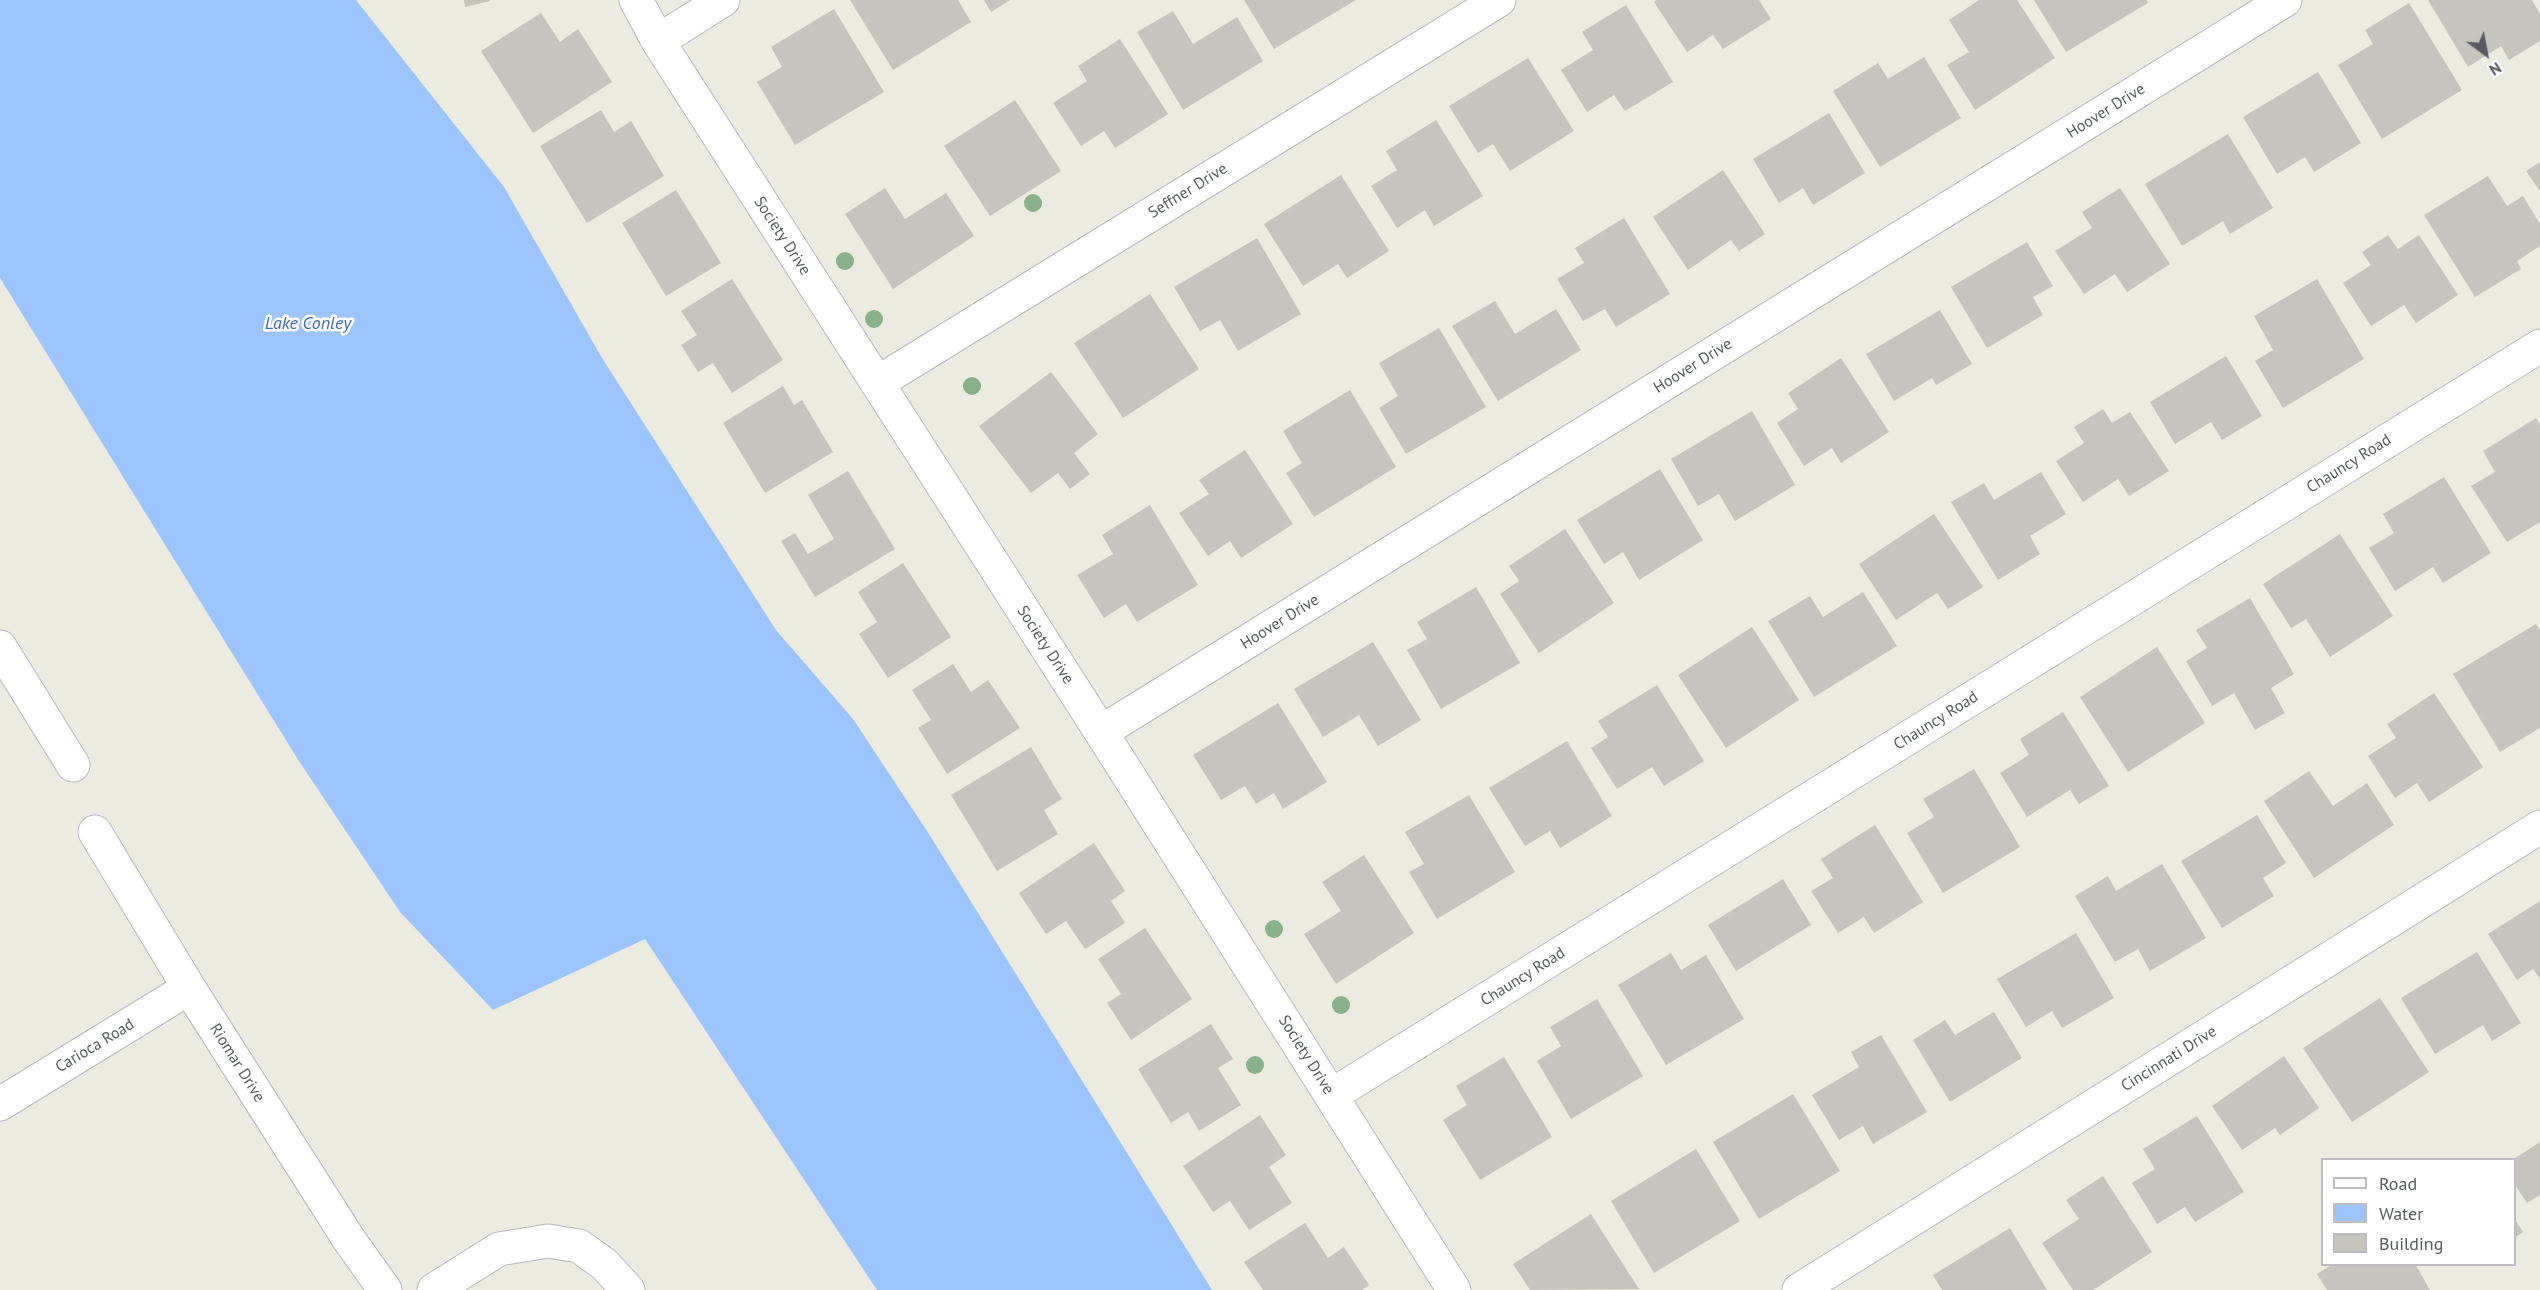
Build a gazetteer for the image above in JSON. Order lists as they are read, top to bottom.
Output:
{
  "streets": {
    "street": [
      "Hoover Drive",
      "Seffner Drive",
      "Society Drive",
      "Chauncy Road",
      "Carioca Road",
      "Cincinnati Drive",
      "Riomar Drive"
    ]
  },
  "crossings": [
    ["Hoover Drive", "Society Drive"],
    ["Seffner Drive", "Society Drive"],
    ["Society Drive", "Chauncy Road"],
    ["Carioca Road", "Riomar Drive"]
  ],
  "water": ["Lake Conley"],
  "legend": ["Road", "Water", "Building"],
  "north": "bottom right"
}
